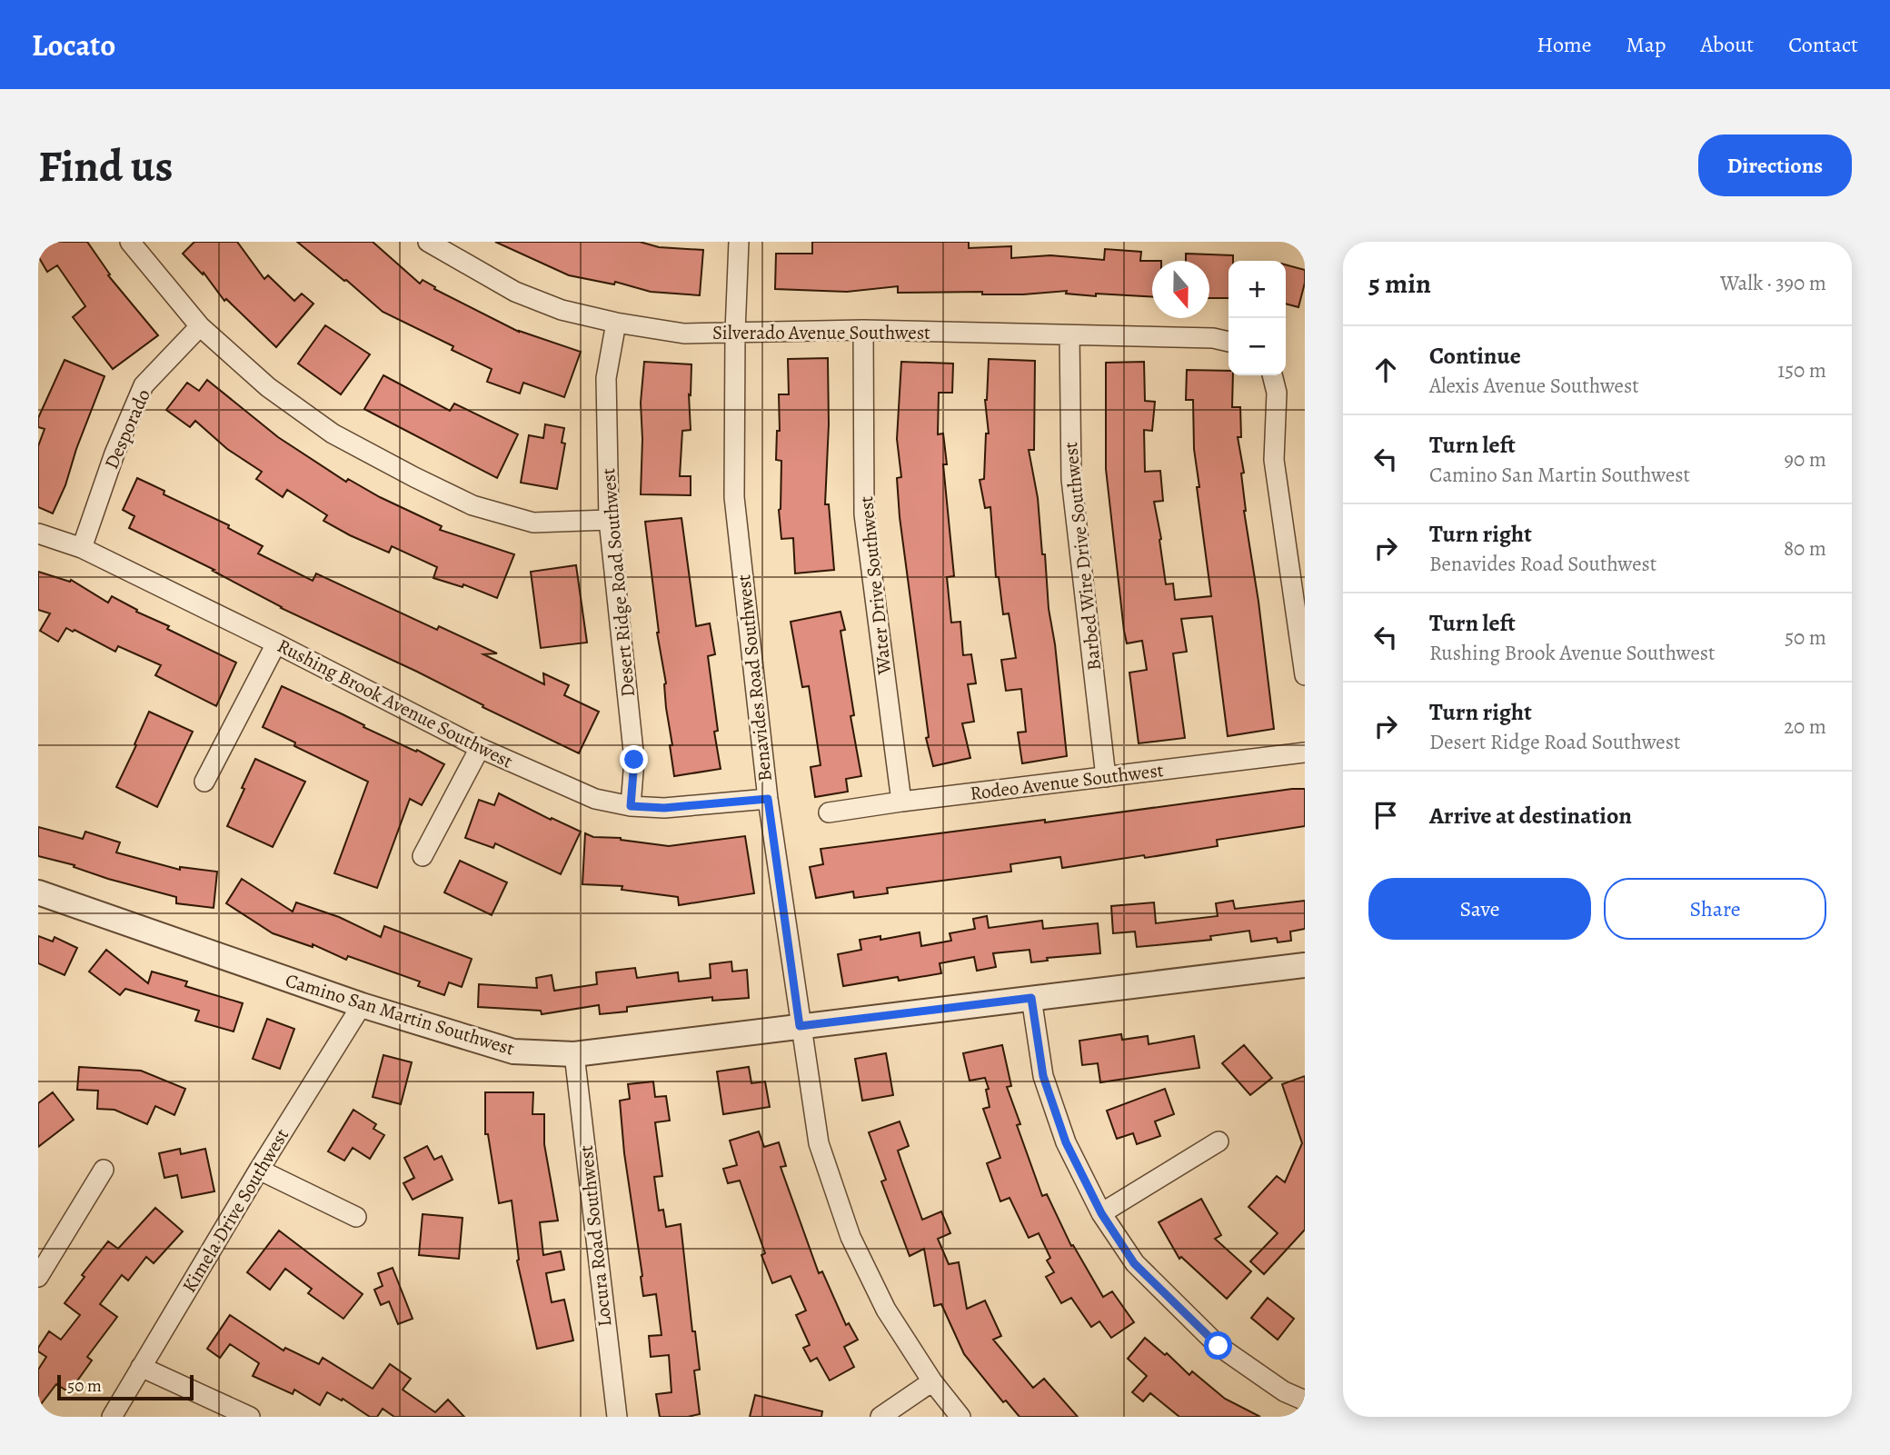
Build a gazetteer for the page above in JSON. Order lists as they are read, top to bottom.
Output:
{
  "streets": {
    "street": [
      "Silverado Avenue Southwest",
      "Desporado",
      "Barbed Wire Drive Southwest",
      "Desert Ridge Road Southwest",
      "Water Drive Southwest",
      "Benavides Road Southwest",
      "Rushing Brook Avenue Southwest",
      "Rodeo Avenue Southwest",
      "Camino San Martin Southwest",
      "Kimela Drive Southwest",
      "Locura Road Southwest"
    ]
  },
  "crossings": [
    ["Silverado Avenue Southwest", "Barbed Wire Drive Southwest"],
    ["Silverado Avenue Southwest", "Desert Ridge Road Southwest"],
    ["Silverado Avenue Southwest", "Water Drive Southwest"],
    ["Silverado Avenue Southwest", "Benavides Road Southwest"],
    ["Desporado", "Rushing Brook Avenue Southwest"],
    ["Barbed Wire Drive Southwest", "Rodeo Avenue Southwest"],
    ["Desert Ridge Road Southwest", "Rushing Brook Avenue Southwest"],
    ["Water Drive Southwest", "Rodeo Avenue Southwest"],
    ["Benavides Road Southwest", "Rushing Brook Avenue Southwest"],
    ["Benavides Road Southwest", "Camino San Martin Southwest"],
    ["Camino San Martin Southwest", "Kimela Drive Southwest"],
    ["Camino San Martin Southwest", "Locura Road Southwest"]
  ],
  "scale_bar": "50 m",
  "north": "bottom",
  "page": {
    "header": "Locato",
    "nav": [
      "Home",
      "Map",
      "About",
      "Contact"
    ],
    "buttons": [
      "Directions",
      ["Save", "Share"]
    ],
    "title": "Find us",
    "heading": ["5 min", "Walk · 390 m"],
    "map_buttons": ["+", "−"],
    "list": [
      ["Continue", "Alexis Avenue Southwest", "150 m"],
      ["Turn left", "Camino San Martin Southwest", "90 m"],
      ["Turn right", "Benavides Road Southwest", "80 m"],
      ["Turn left", "Rushing Brook Avenue Southwest", "50 m"],
      ["Turn right", "Desert Ridge Road Southwest", "20 m"],
      "Arrive at destination"
    ],
    "scale": "50 m"
  }
}
